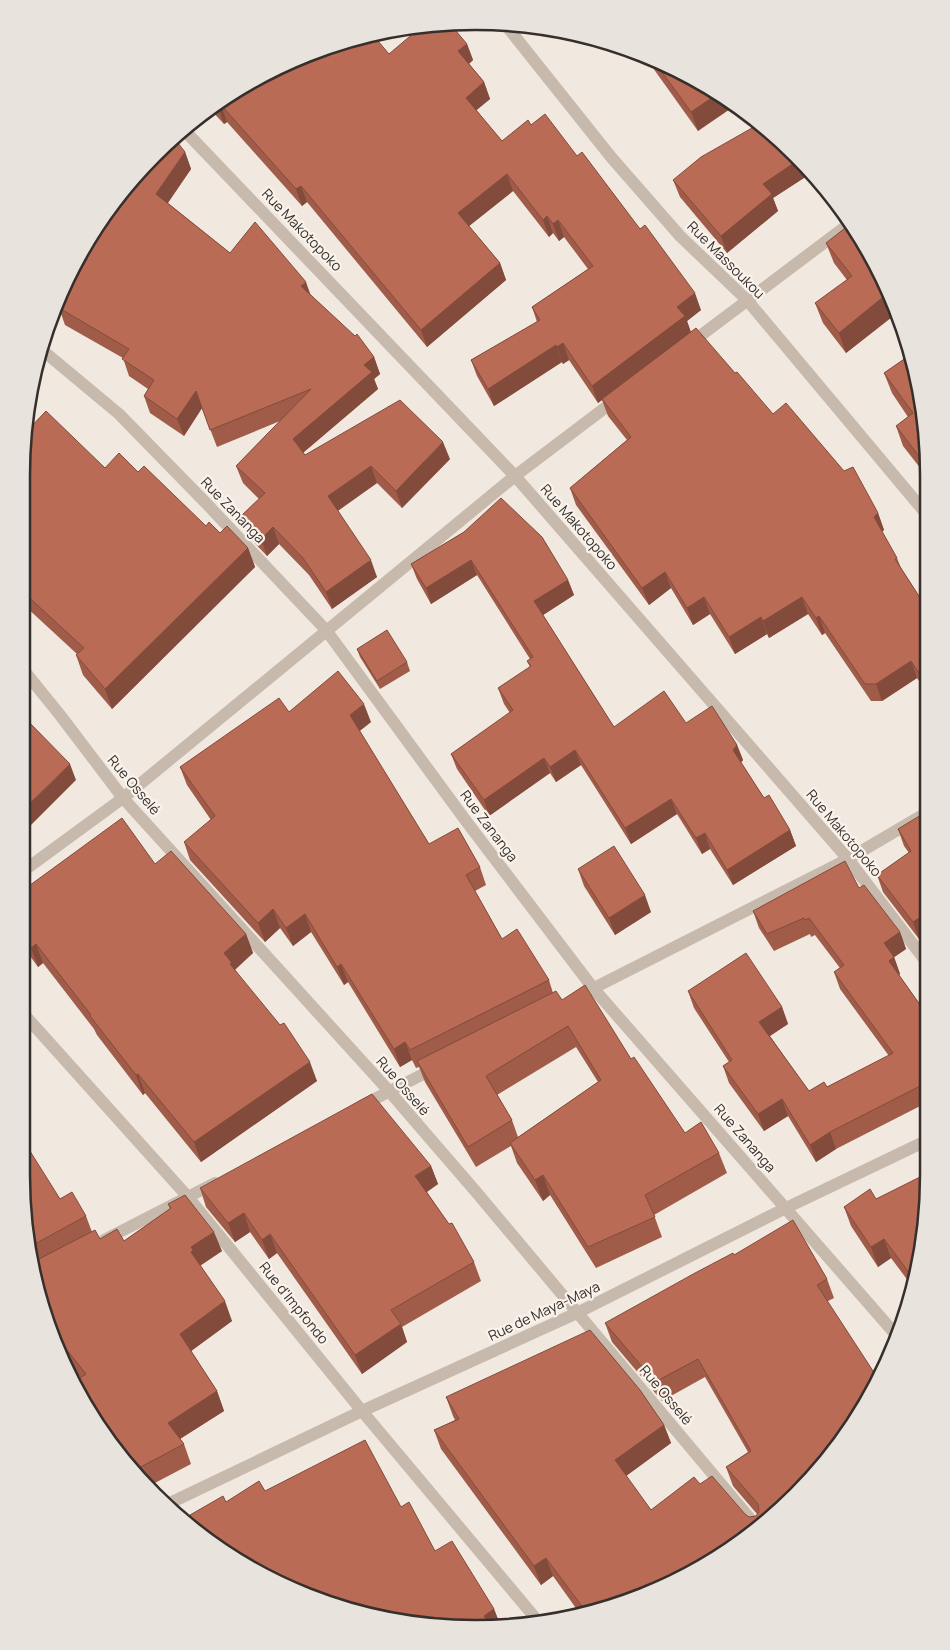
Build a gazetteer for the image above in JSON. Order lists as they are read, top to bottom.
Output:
{
  "streets": {
    "street": [
      "Rue Makotopoko",
      "Rue Massoukou",
      "Rue Zananga",
      "Rue Osselé",
      "Rue d'Impfondo",
      "Rue de Maya-Maya"
    ]
  },
  "crossings": [
    ["Rue Zananga", "Rue de Maya-Maya"],
    ["Rue Osselé", "Rue de Maya-Maya"],
    ["Rue d'Impfondo", "Rue de Maya-Maya"]
  ]
}
